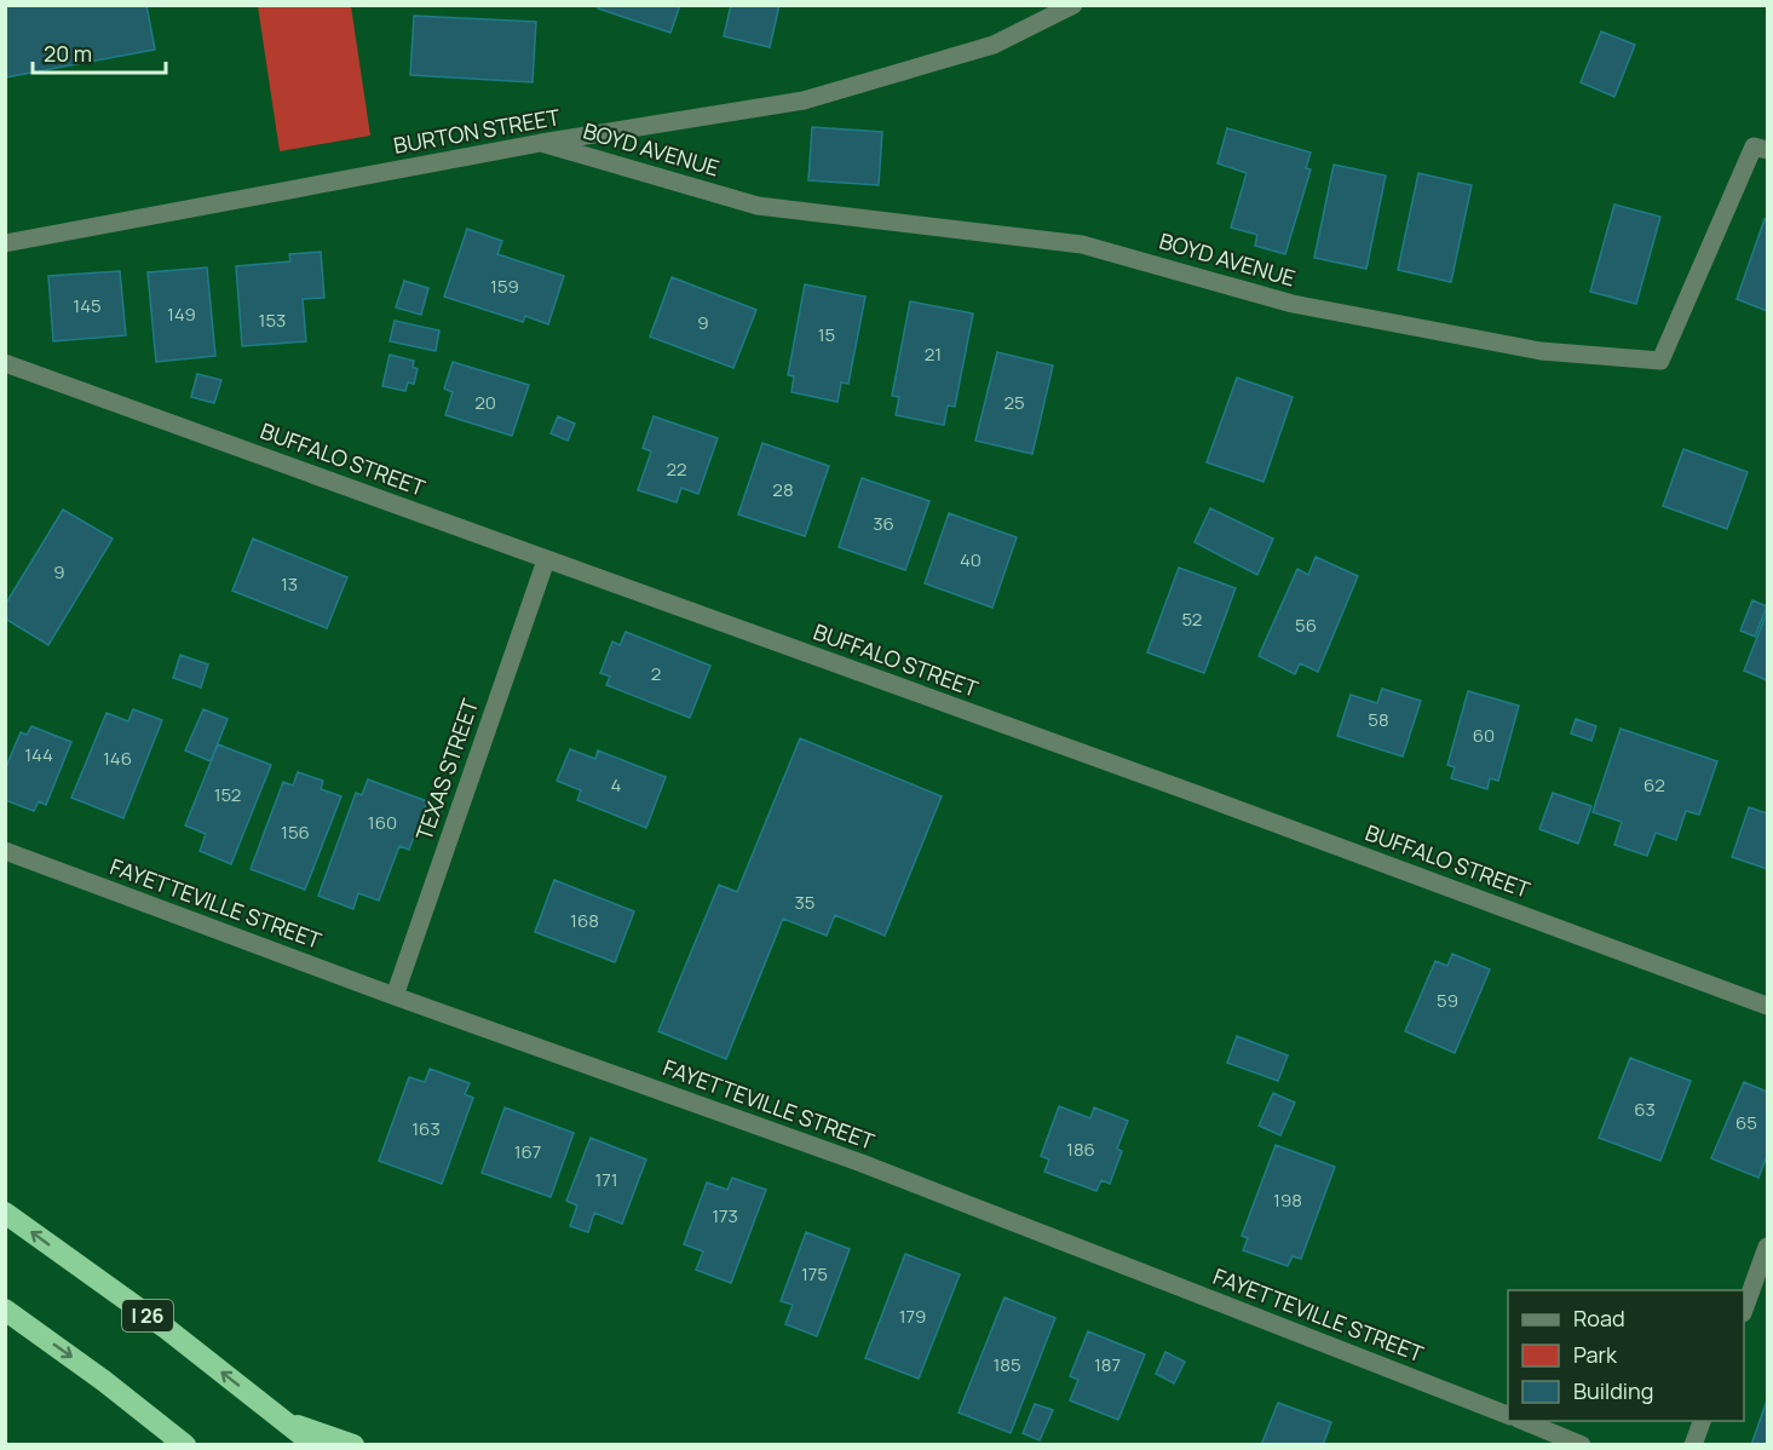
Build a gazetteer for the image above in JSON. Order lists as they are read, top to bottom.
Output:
{
  "streets": {
    "highway": ["I 26"],
    "street": [
      "BURTON STREET",
      "BOYD AVENUE",
      "BUFFALO STREET",
      "TEXAS STREET",
      "FAYETTEVILLE STREET"
    ]
  },
  "crossings": [
    ["BURTON STREET", "BOYD AVENUE"],
    ["BUFFALO STREET", "TEXAS STREET"],
    ["TEXAS STREET", "FAYETTEVILLE STREET"]
  ],
  "house_numbers": [
    "159",
    "145",
    "149",
    "153",
    "9",
    "15",
    "21",
    "20",
    "25",
    "22",
    "28",
    "36",
    "40",
    "9",
    "13",
    "52",
    "56",
    "2",
    "58",
    "60",
    "144",
    "146",
    "4",
    "62",
    "152",
    "160",
    "156",
    "35",
    "168",
    "59",
    "63",
    "65",
    "163",
    "186",
    "167",
    "171",
    "198",
    "173",
    "175",
    "179",
    "185",
    "187"
  ],
  "legend": ["Road", "Park", "Building"],
  "scale_bar": "20 m"
}
